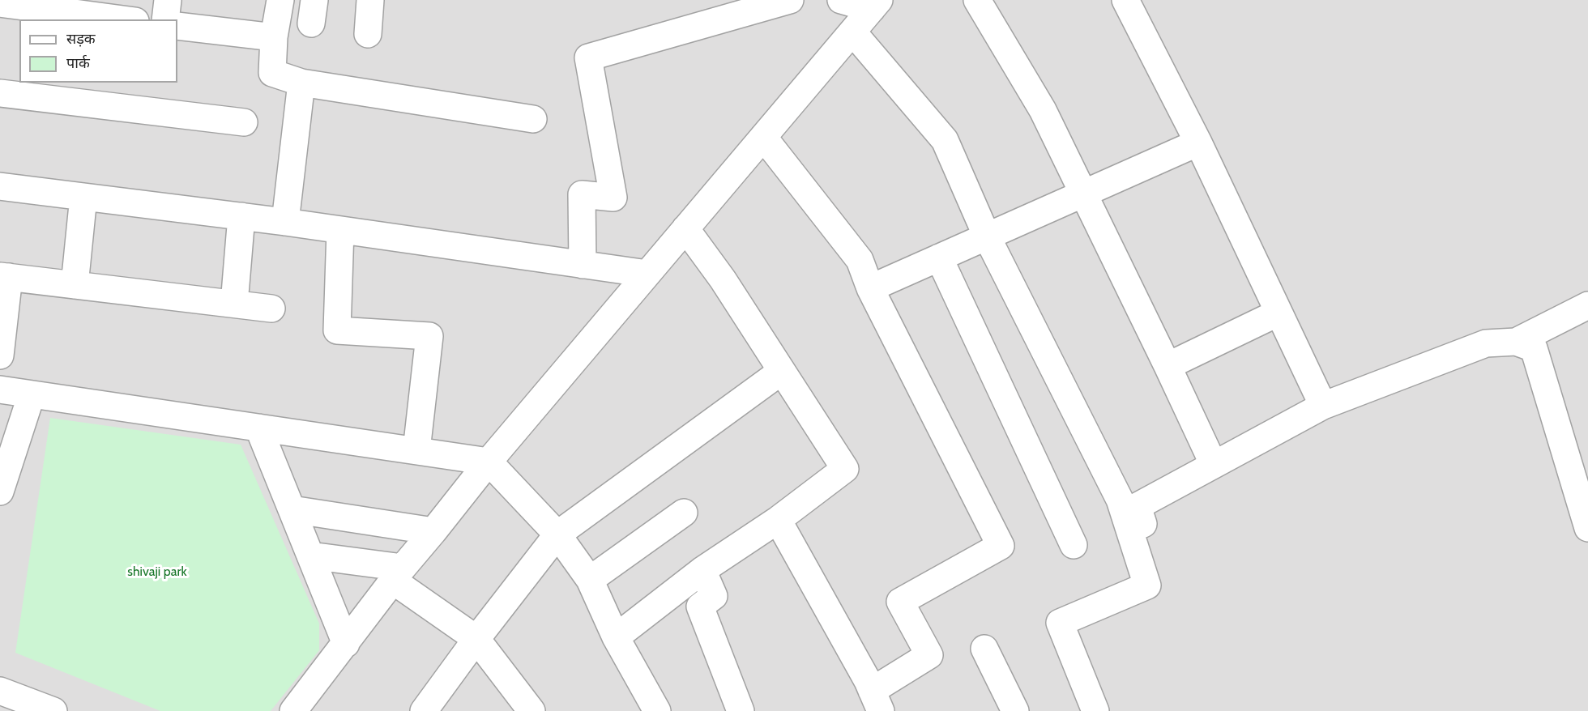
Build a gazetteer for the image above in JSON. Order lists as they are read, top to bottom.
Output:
{
  "parks": ["shivaji park"],
  "legend": ["सड़क", "पार्क"]
}
